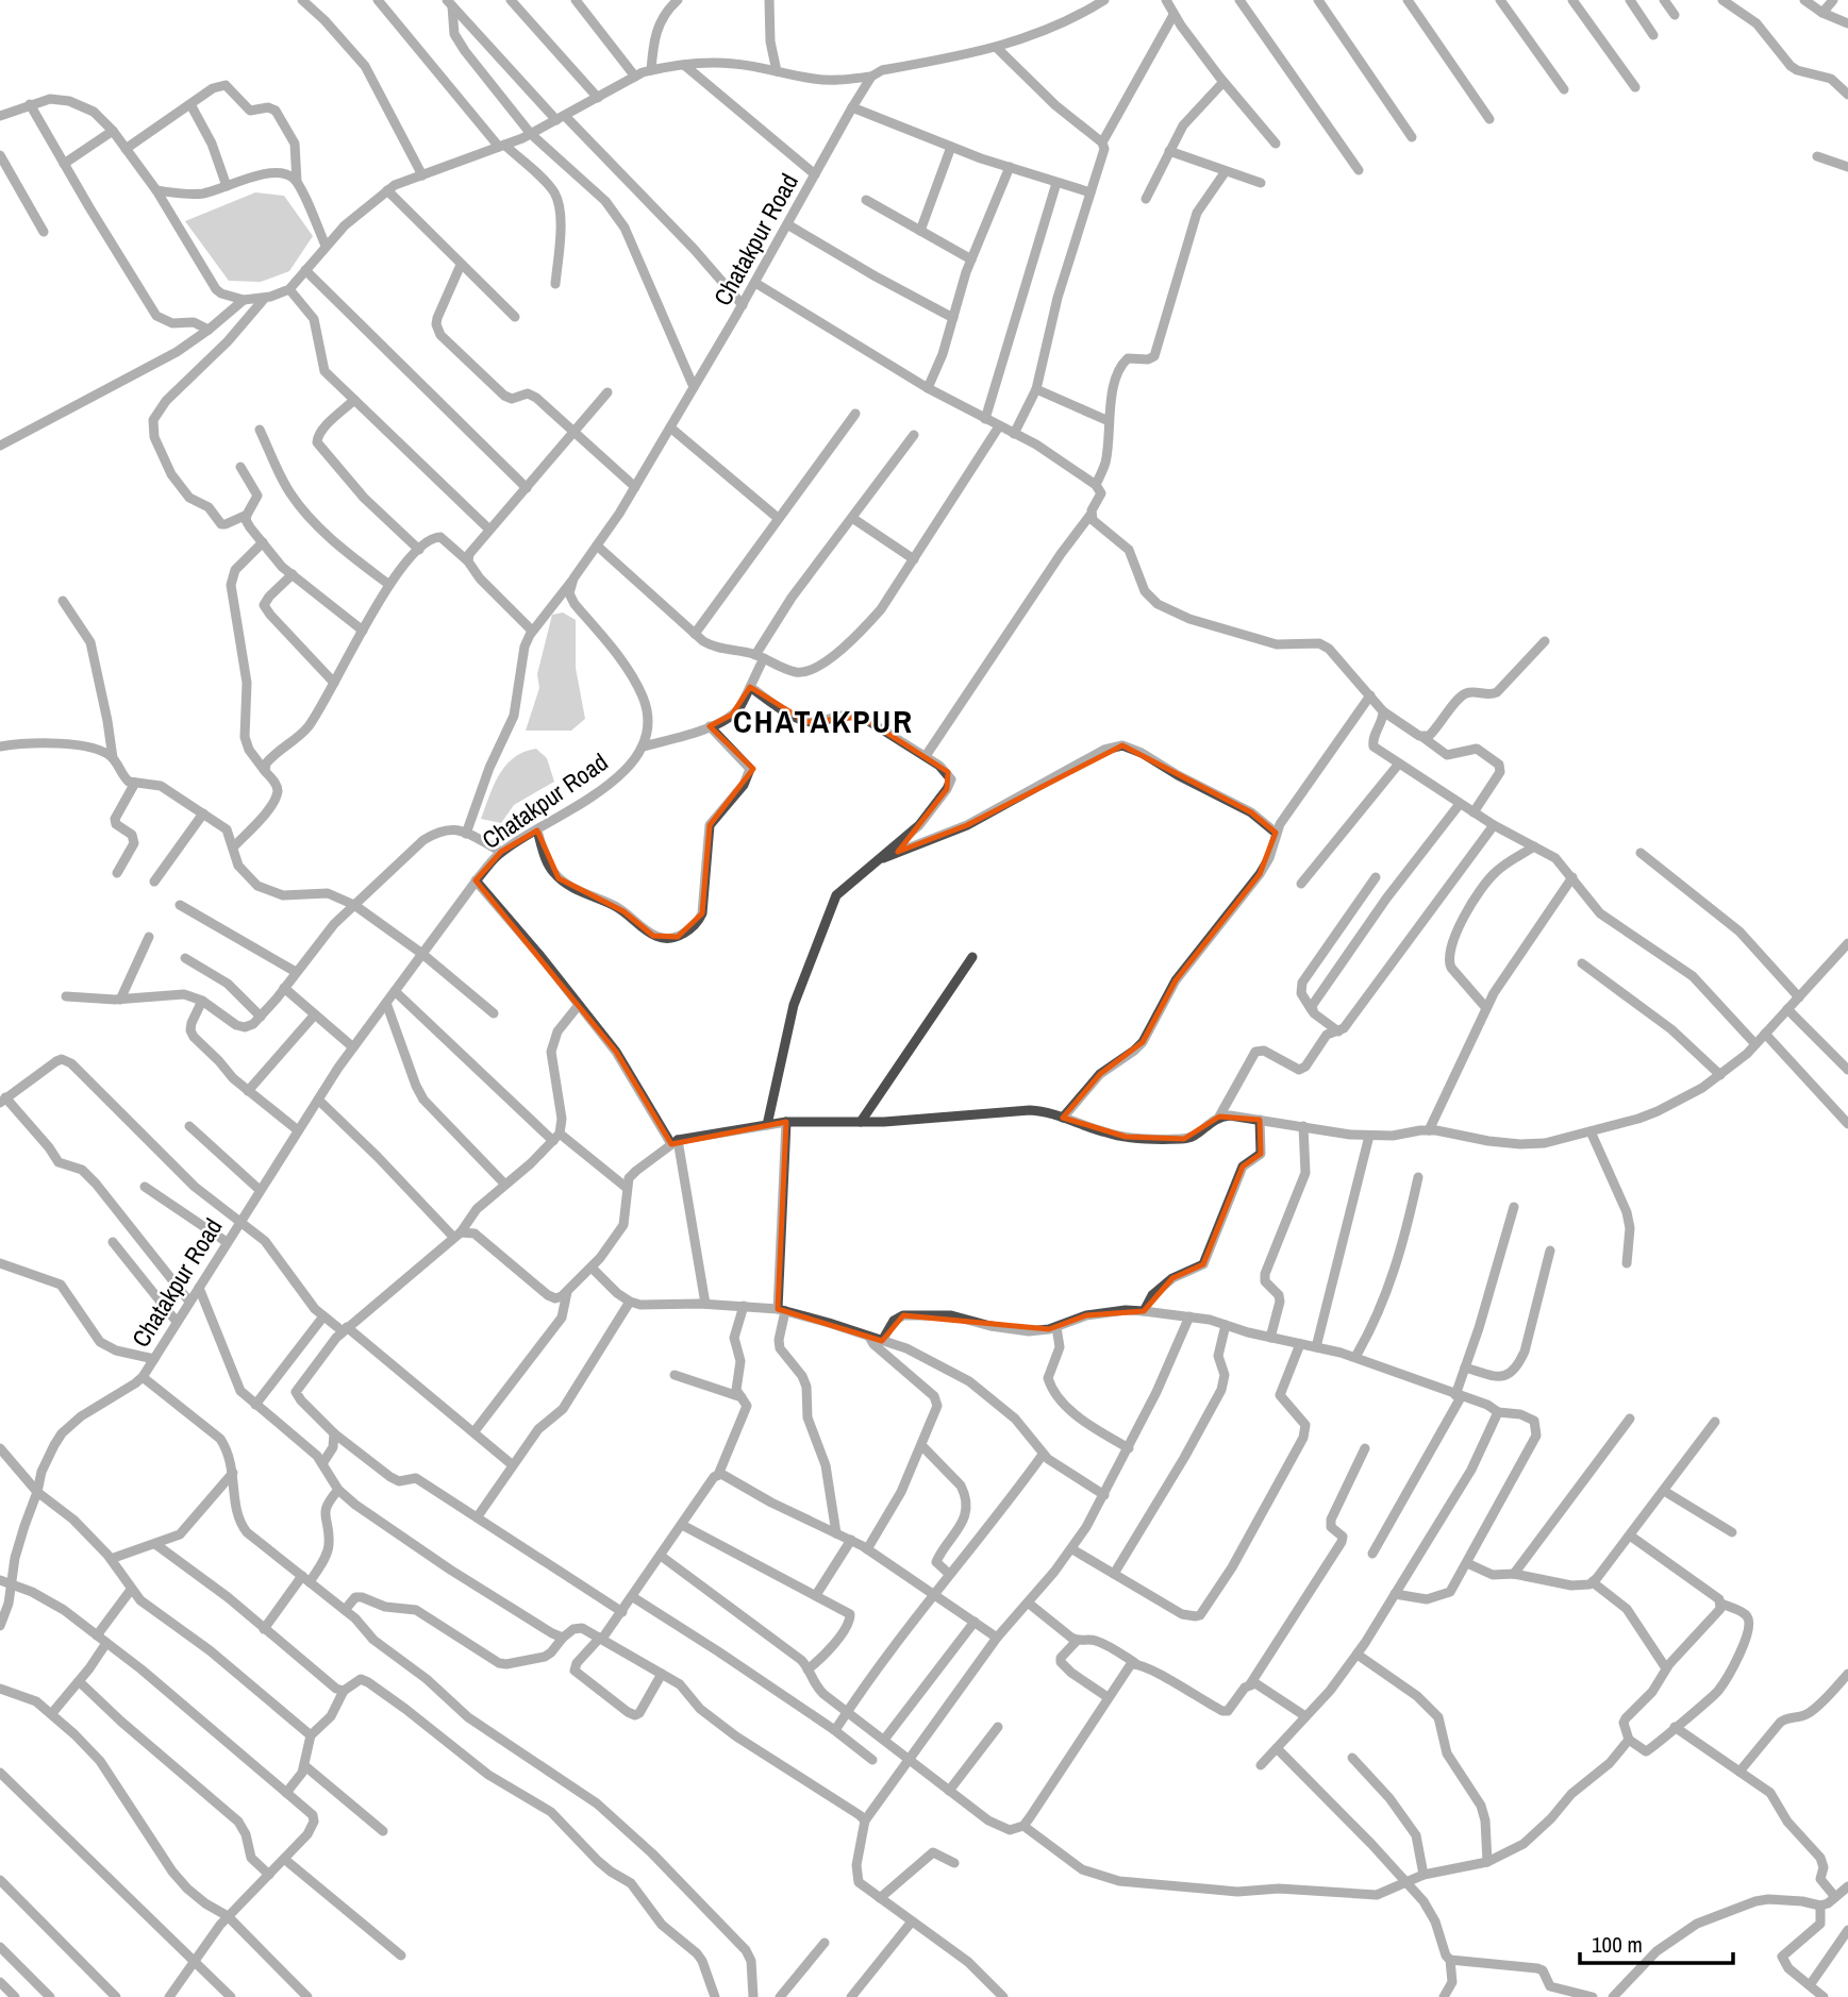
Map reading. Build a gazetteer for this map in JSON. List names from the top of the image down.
{
  "streets": {
    "street": ["Chatakpur Road"]
  },
  "districts": ["CHATAKPUR"],
  "scale_bar": "100 m"
}
